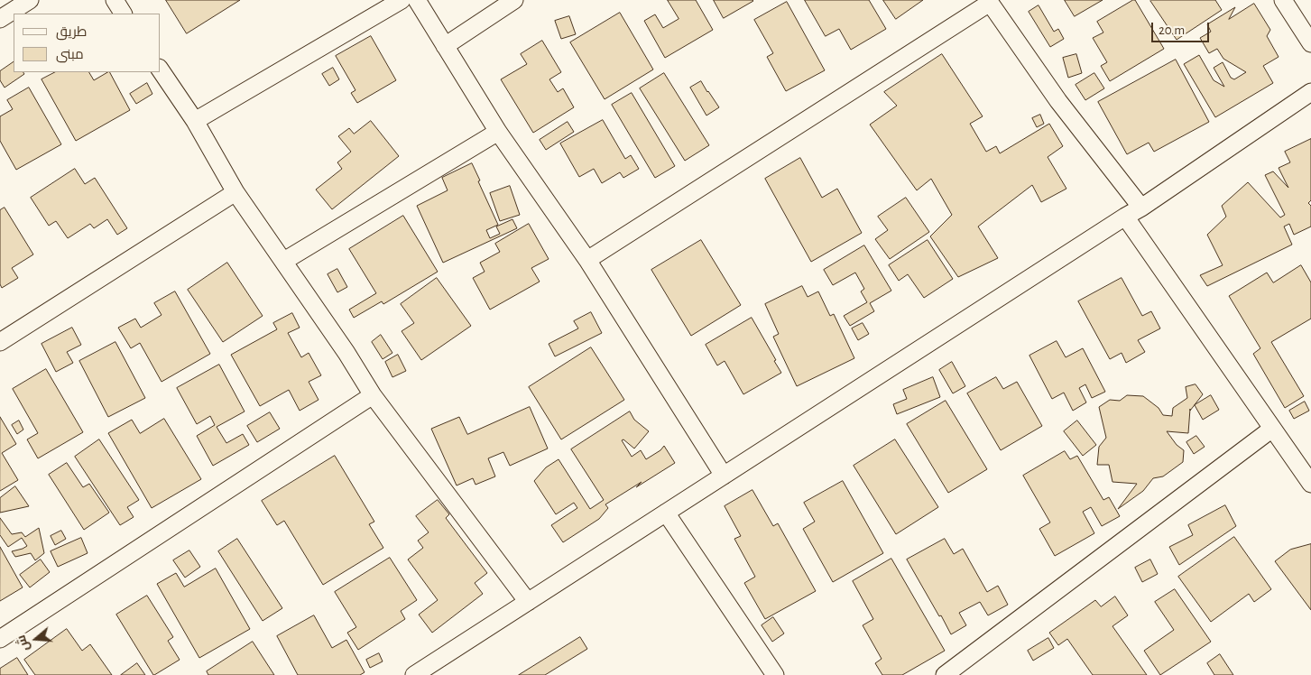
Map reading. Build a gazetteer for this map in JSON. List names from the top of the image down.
{
  "legend": ["طريق", "مبنى"],
  "scale_bar": "20 m",
  "north": "left"
}
